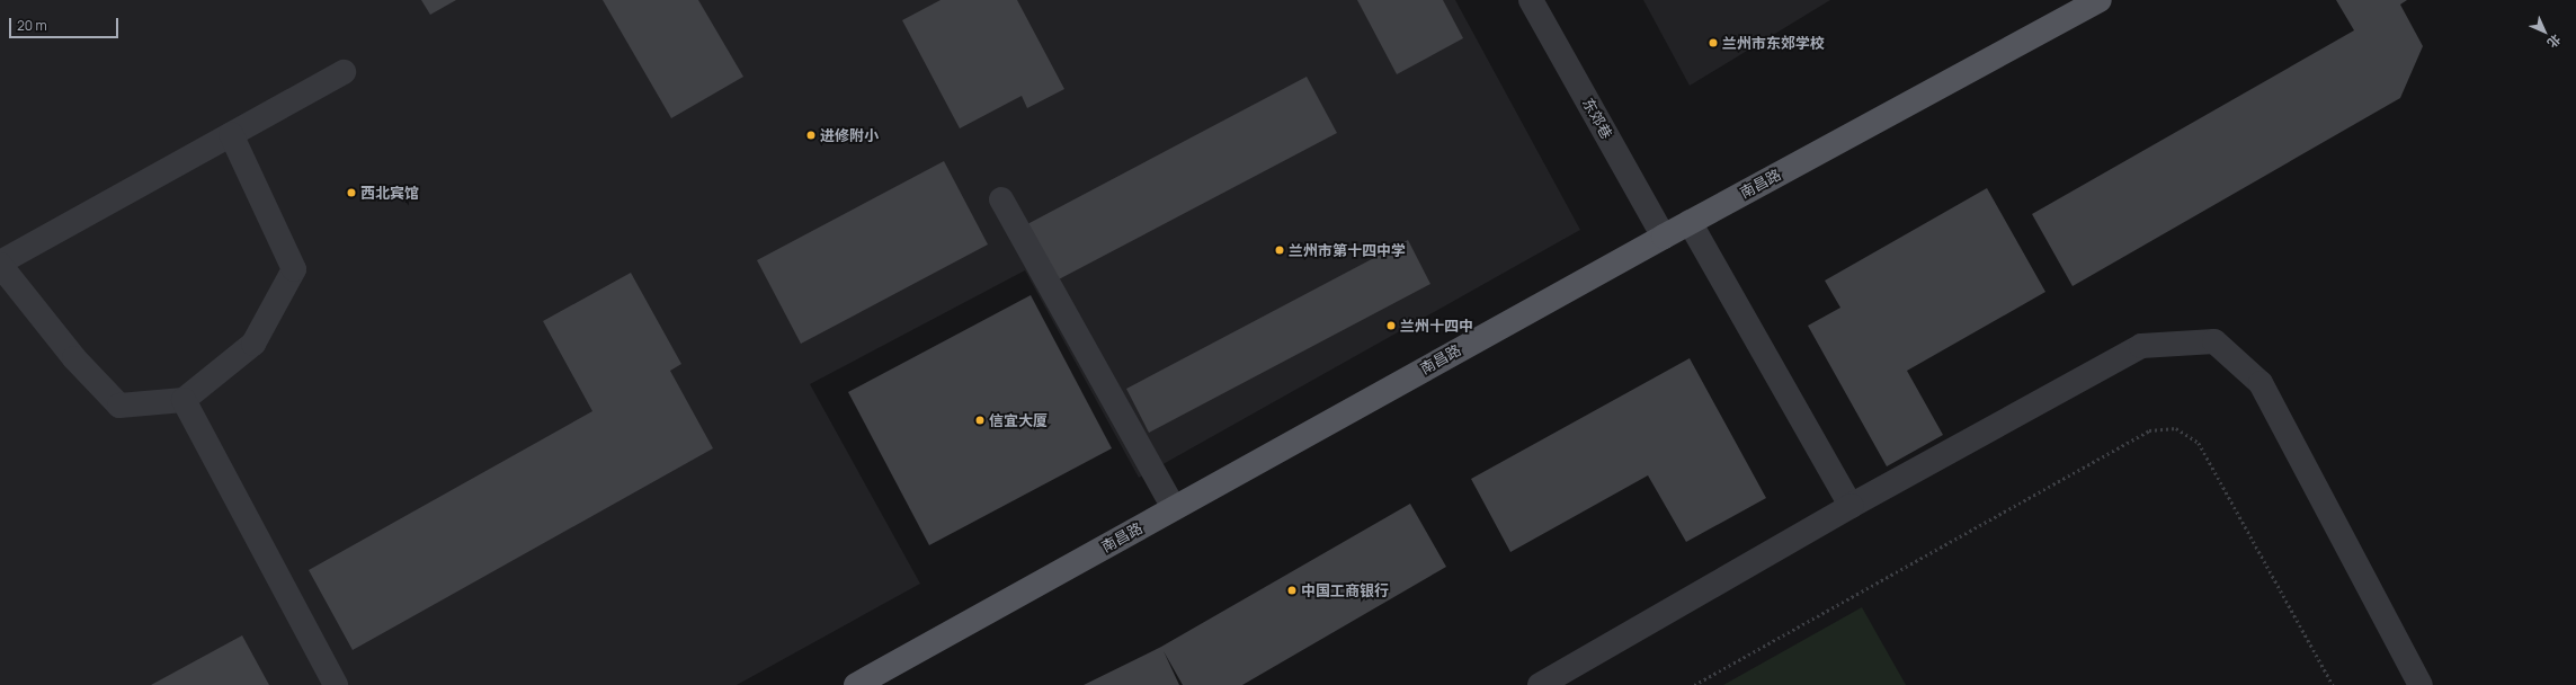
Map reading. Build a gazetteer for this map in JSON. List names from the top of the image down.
{
  "streets": {
    "main road": ["南昌路"],
    "street": ["东郊巷"]
  },
  "crossings": [
    ["东郊巷", "南昌路"]
  ],
  "places": [
    "兰州市东郊学校",
    "进修附小",
    "西北宾馆",
    "兰州市第十四中学",
    "兰州十四中",
    "信宜大厦",
    "中国工商银行"
  ],
  "scale_bar": "20 m",
  "north": "bottom right"
}
